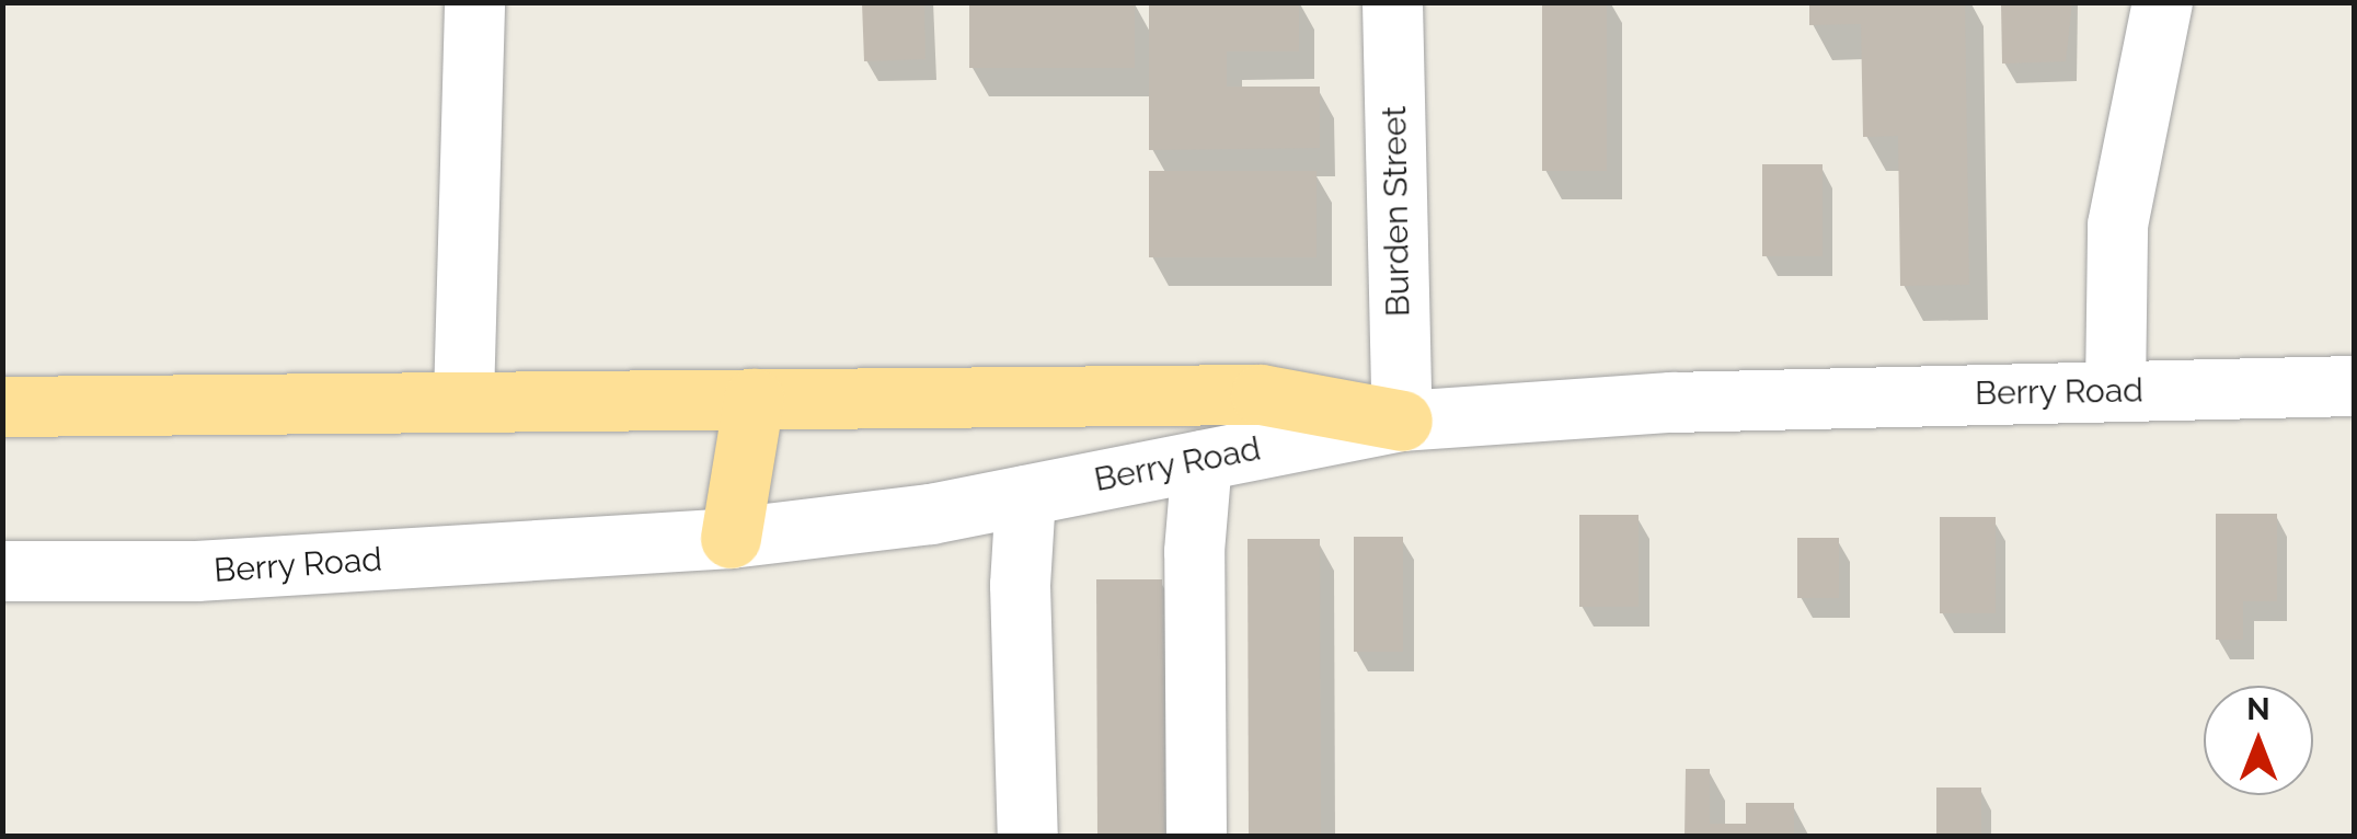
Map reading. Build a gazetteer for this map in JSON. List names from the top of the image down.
{
  "streets": {
    "street": ["Burden Street", "Berry Road"]
  },
  "crossings": [
    ["Burden Street", "Berry Road"]
  ],
  "north": "top"
}
